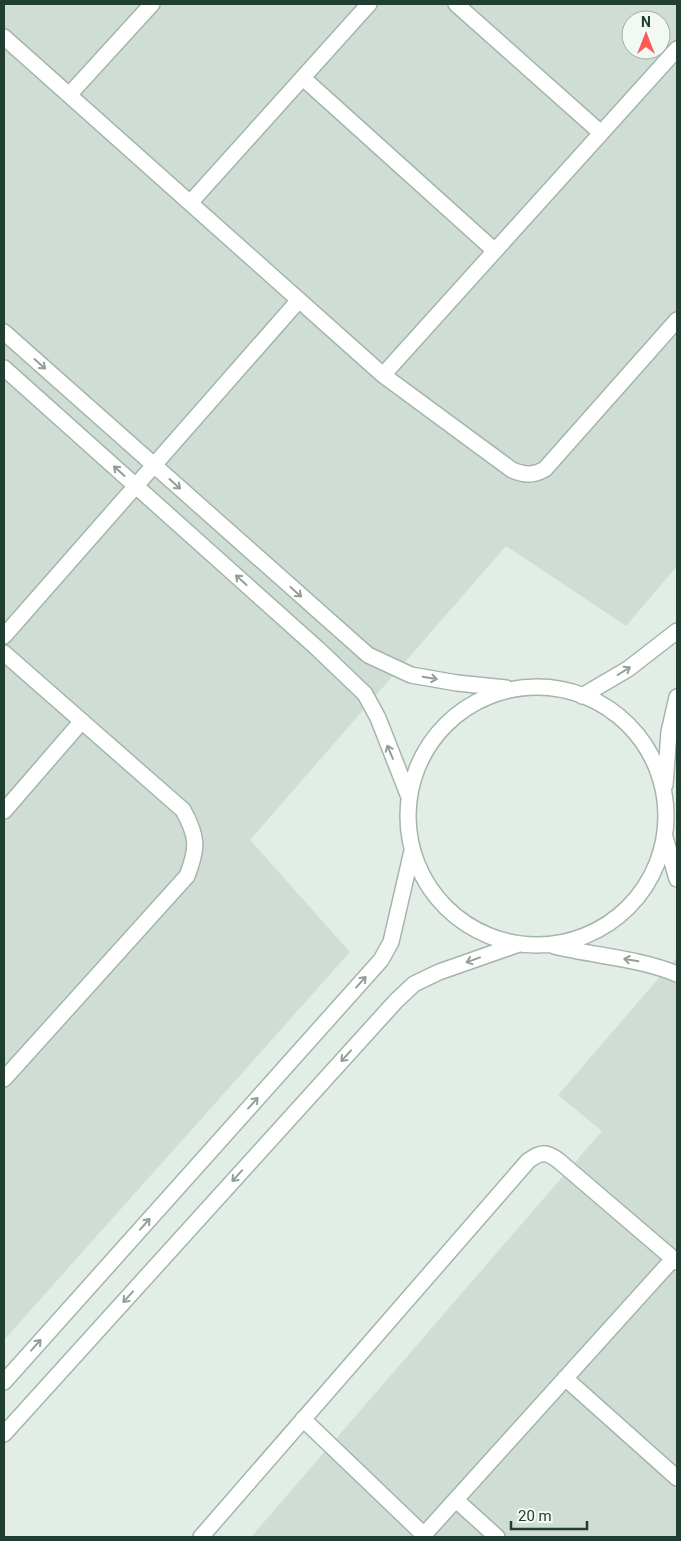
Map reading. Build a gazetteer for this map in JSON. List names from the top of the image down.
{
  "scale_bar": "20 m",
  "north": "top"
}
